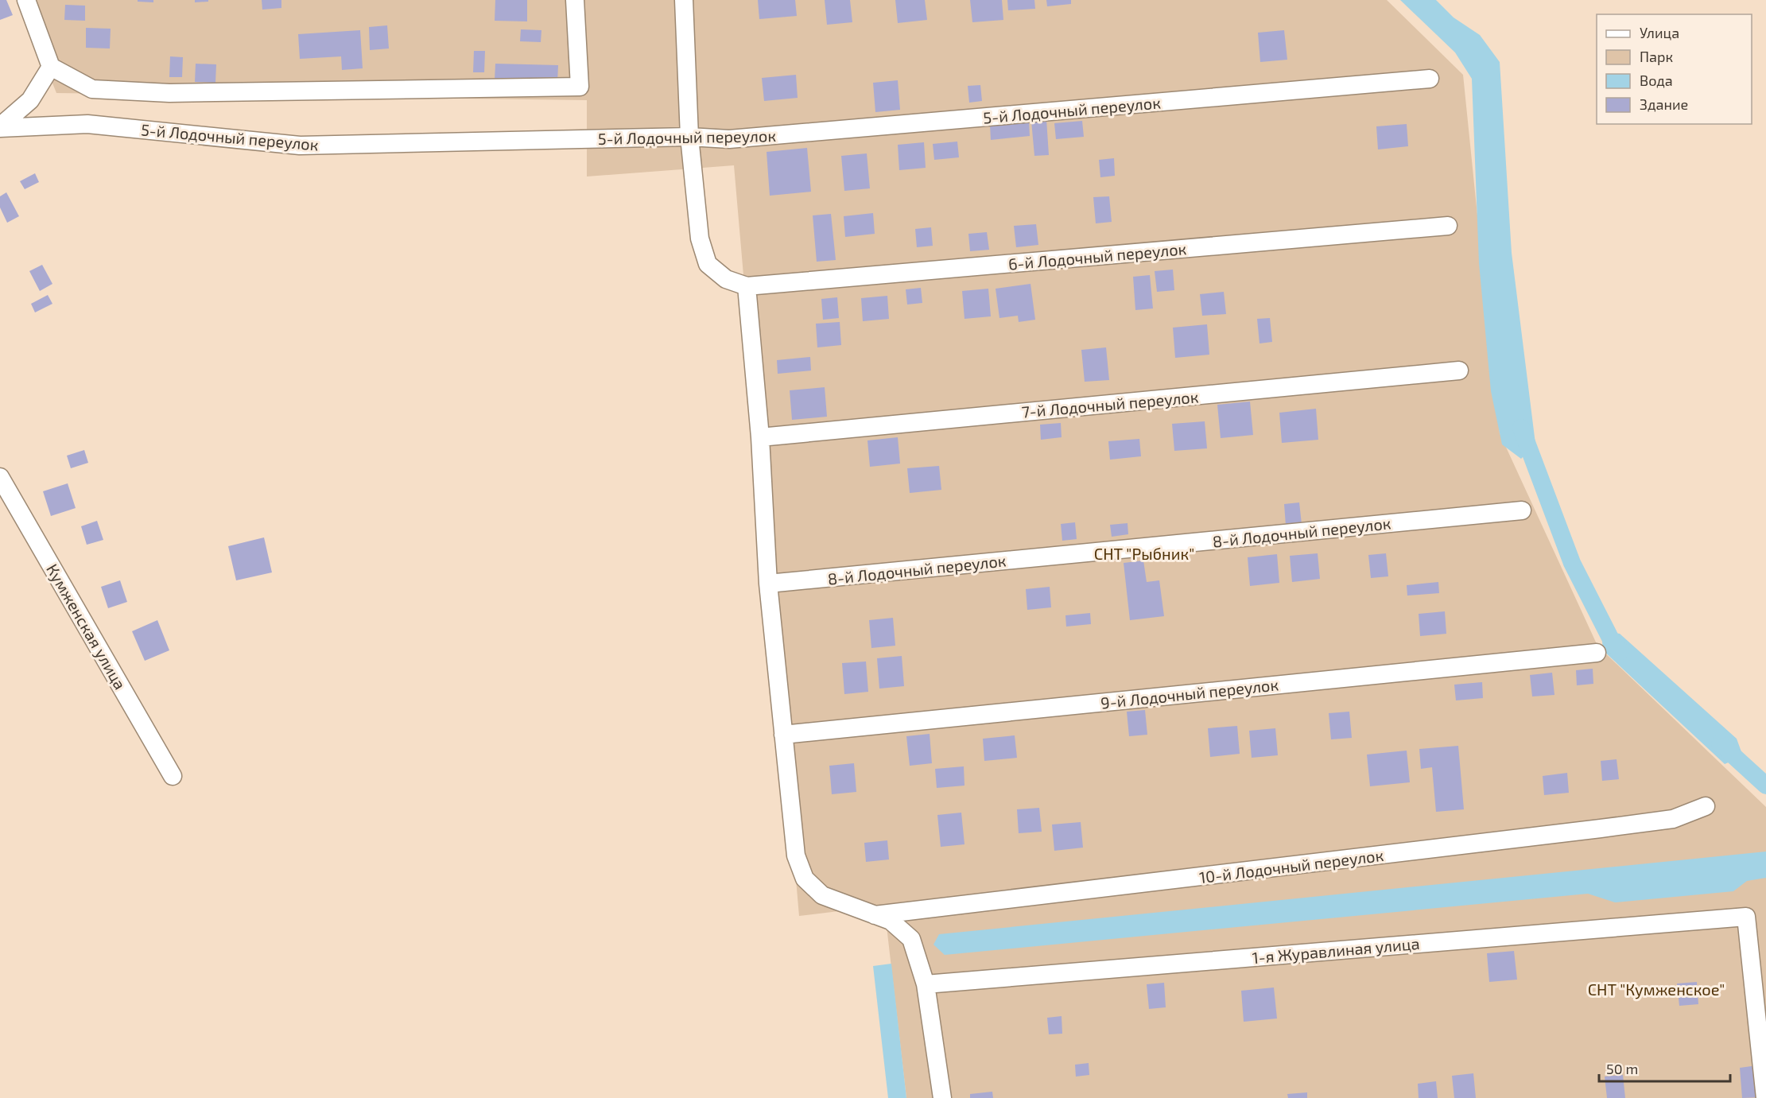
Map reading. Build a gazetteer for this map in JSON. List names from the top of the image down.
{
  "streets": {
    "street": [
      "5-й Лодочный переулок",
      "6-й Лодочный переулок",
      "7-й Лодочный переулок",
      "8-й Лодочный переулок",
      "Кумженская улица",
      "9-й Лодочный переулок",
      "10-й Лодочный переулок",
      "1-я Журавлиная улица"
    ]
  },
  "parks": ["СНТ \"Рыбник\"", "СНТ \"Кумженское\""],
  "legend": [
    "Улица",
    "Парк",
    "Вода",
    "Здание"
  ],
  "scale_bar": "50 m"
}
